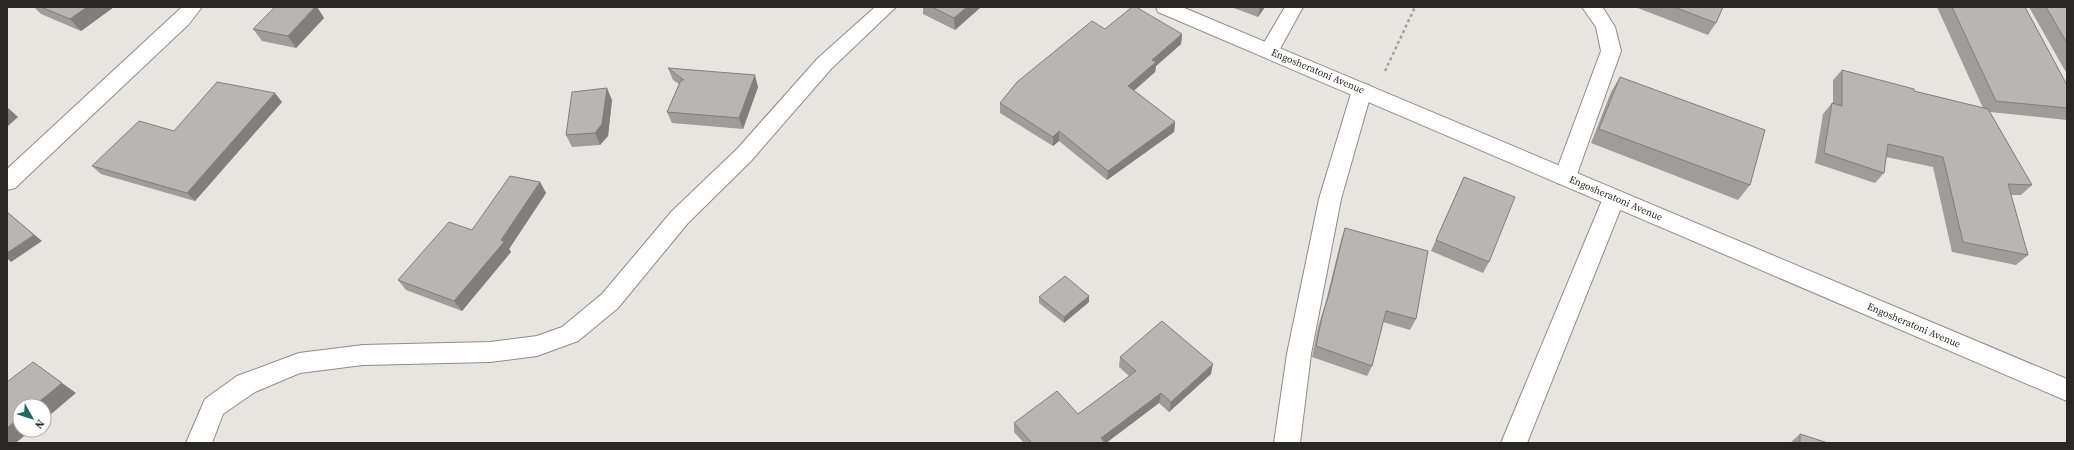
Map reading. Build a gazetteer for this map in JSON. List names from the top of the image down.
{
  "streets": {
    "street": ["Engosheratoni Avenue"]
  },
  "north": "bottom right"
}
